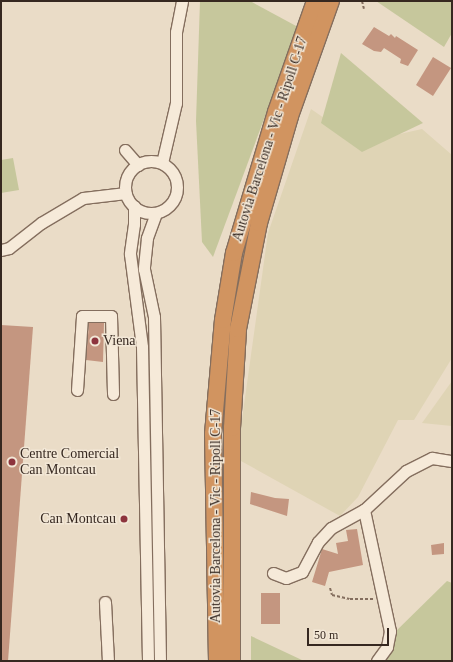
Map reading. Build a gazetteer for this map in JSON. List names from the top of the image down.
{
  "streets": {
    "highway": ["Autovia Barcelona - Vic - Ripoll C-17"]
  },
  "places": ["Viena", "Centre Comercial Can Montcau", "Can Montcau"],
  "scale_bar": "50 m"
}
